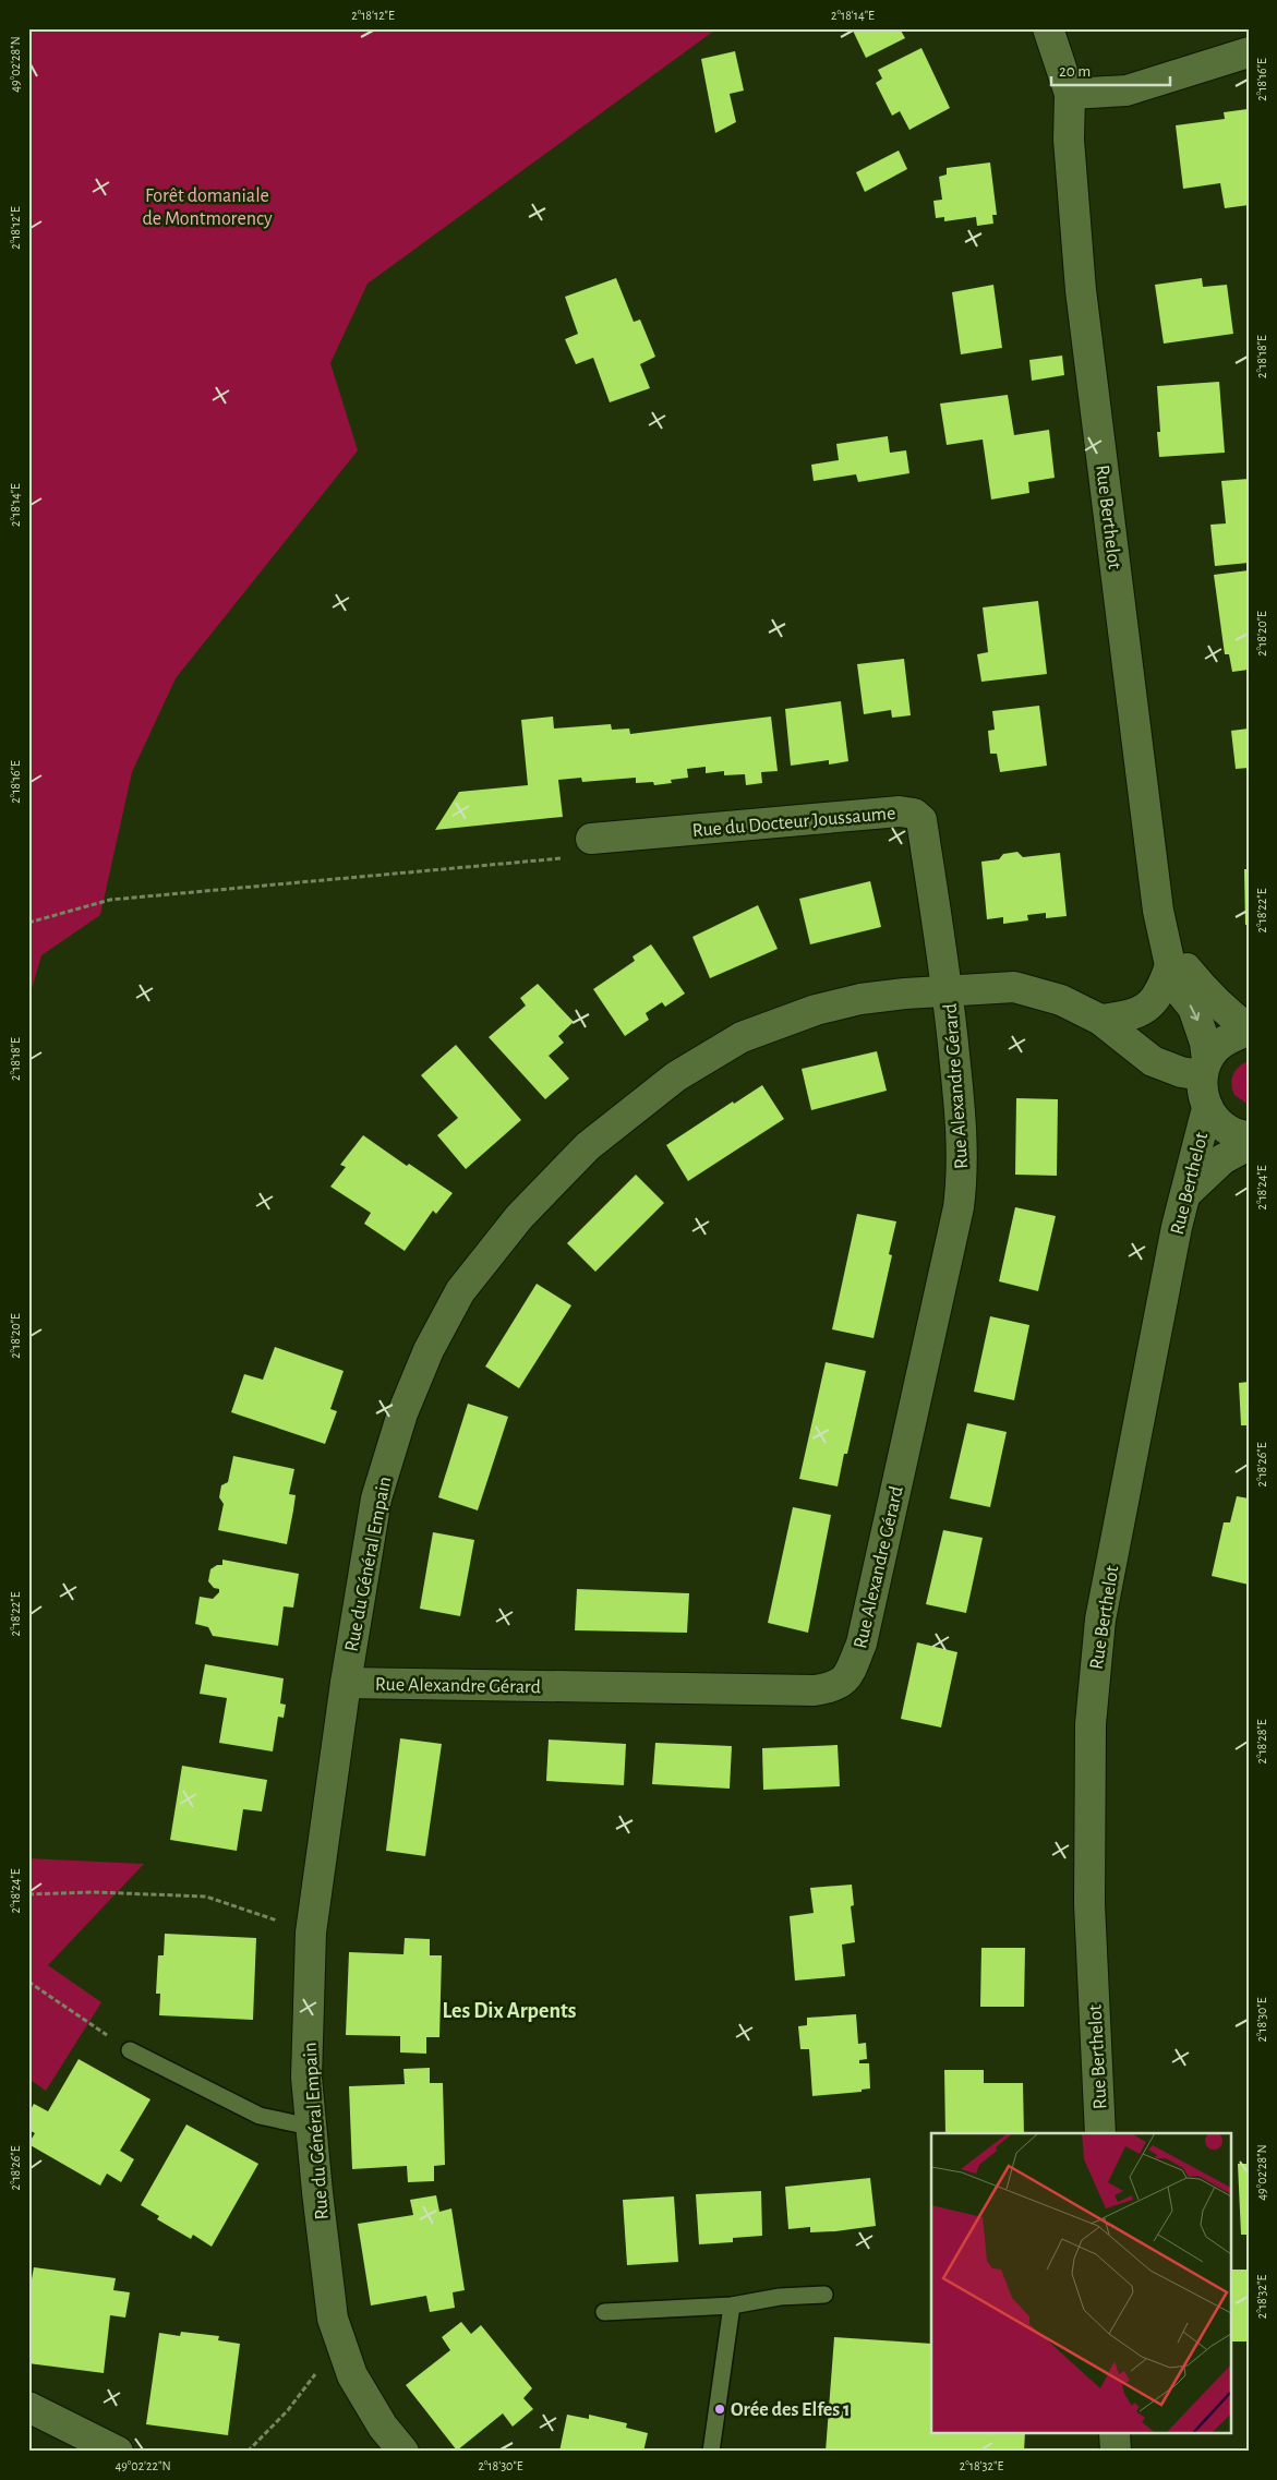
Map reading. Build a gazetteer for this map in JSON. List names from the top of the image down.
{
  "streets": {
    "street": [
      "Rue Berthelot",
      "Rue du Docteur Joussaume",
      "Rue Alexandre Gérard",
      "Rue du Général Empain"
    ]
  },
  "crossings": [
    ["Rue Berthelot", "Rue du Général Empain"],
    ["Rue du Docteur Joussaume", "Rue Alexandre Gérard"],
    ["Rue du Docteur Joussaume", "Rue du Général Empain"],
    ["Rue Alexandre Gérard", "Rue du Général Empain"]
  ],
  "districts": ["Les Dix Arpents"],
  "parks": ["Forêt domaniale de Montmorency"],
  "places": ["Orée des Elfes 1"],
  "scale_bar": "20 m",
  "coordinates": [
    "2°18'12\"E",
    "2°18'14\"E",
    "49°02'28\"N",
    "2°18'16\"E",
    "2°18'18\"E",
    "2°18'20\"E",
    "2°18'22\"E",
    "2°18'24\"E",
    "2°18'26\"E",
    "2°18'28\"E",
    "2°18'30\"E",
    "2°18'32\"E",
    "49°02'22\"N"
  ]
}
